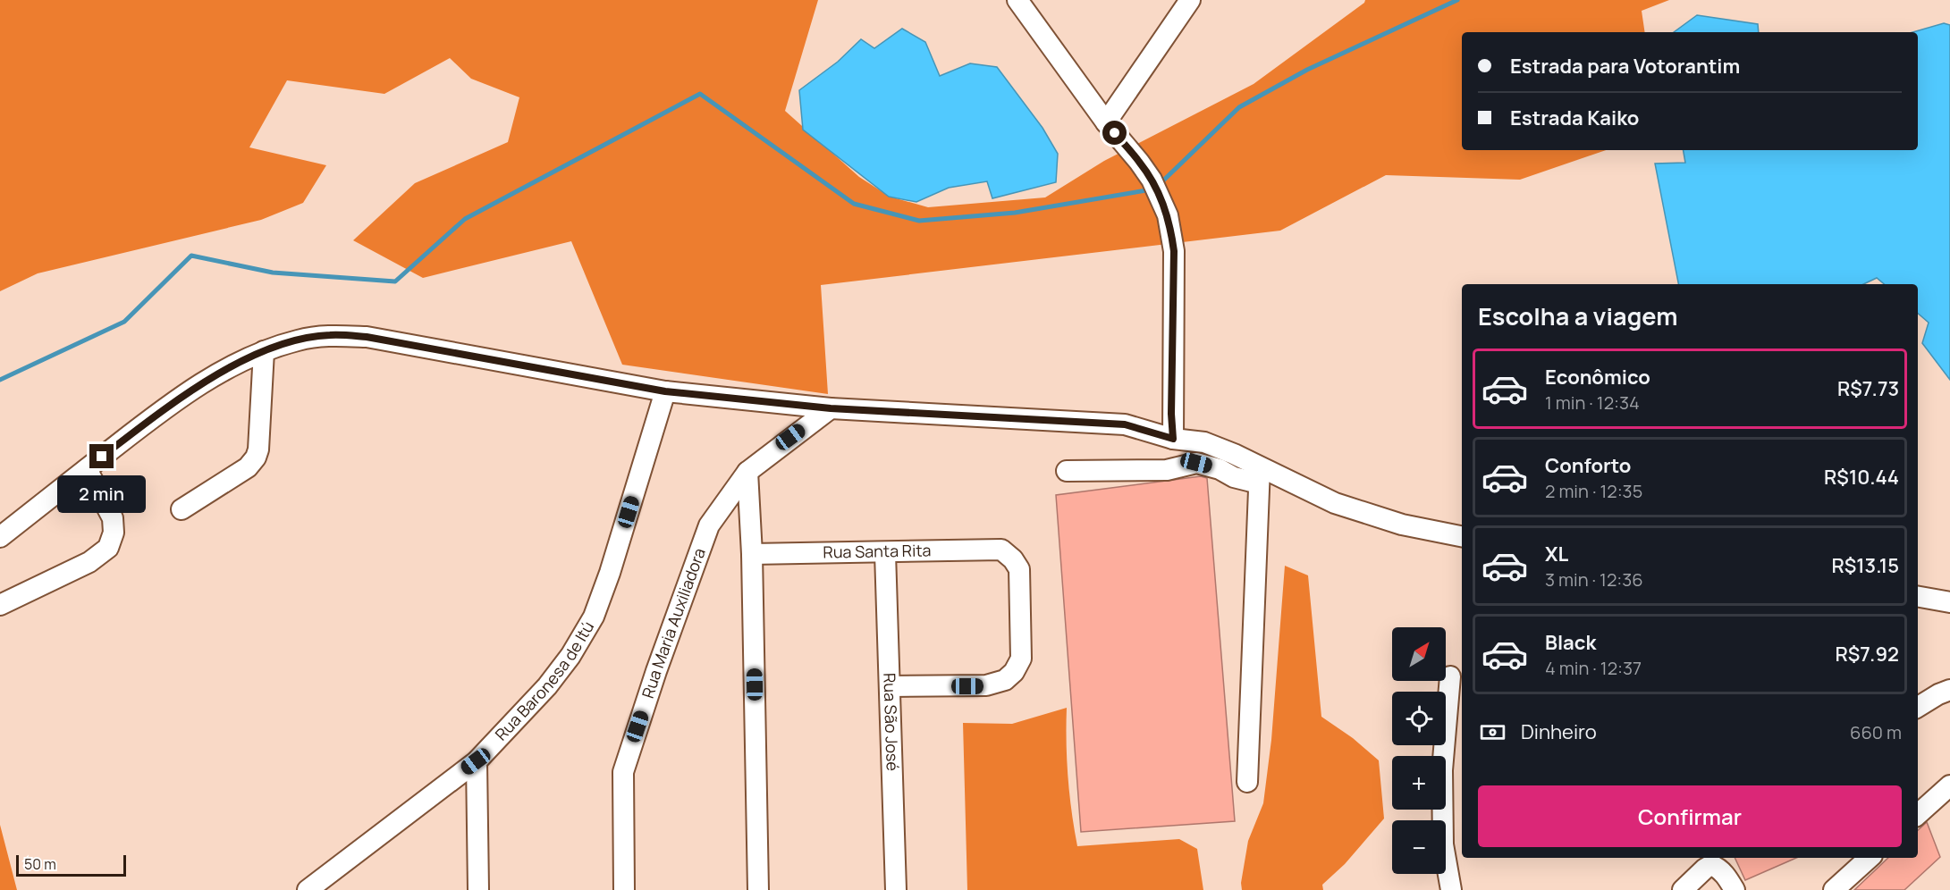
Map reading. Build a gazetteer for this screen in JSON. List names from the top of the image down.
{
  "streets": {
    "street": [
      "Rua Santa Rita",
      "Rua Maria Auxiliadora",
      "Rua Baronesa de Itú",
      "Rua São José"
    ]
  },
  "crossings": [
    ["Rua Santa Rita", "Rua São José"]
  ],
  "scale_bar": "50 m",
  "north": "top right",
  "page": {
    "banner": ["Estrada para Votorantim", "Estrada Kaiko"],
    "heading": "Escolha a viagem",
    "list": [
      {
        "name": "Econômico",
        "note": "1 min · 12:34",
        "value": "R$7.73"
      },
      {
        "name": "Conforto",
        "note": "2 min · 12:35",
        "value": "R$10.44"
      },
      {
        "name": "XL",
        "note": "3 min · 12:36",
        "value": "R$13.15"
      },
      {
        "name": "Black",
        "note": "4 min · 12:37",
        "value": "R$7.92"
      }
    ],
    "bubble": "2 min",
    "map_buttons": ["+", "−"],
    "pay": ["Dinheiro", "660 m"],
    "buttons": "Confirmar",
    "scale": "50 m"
  }
}
